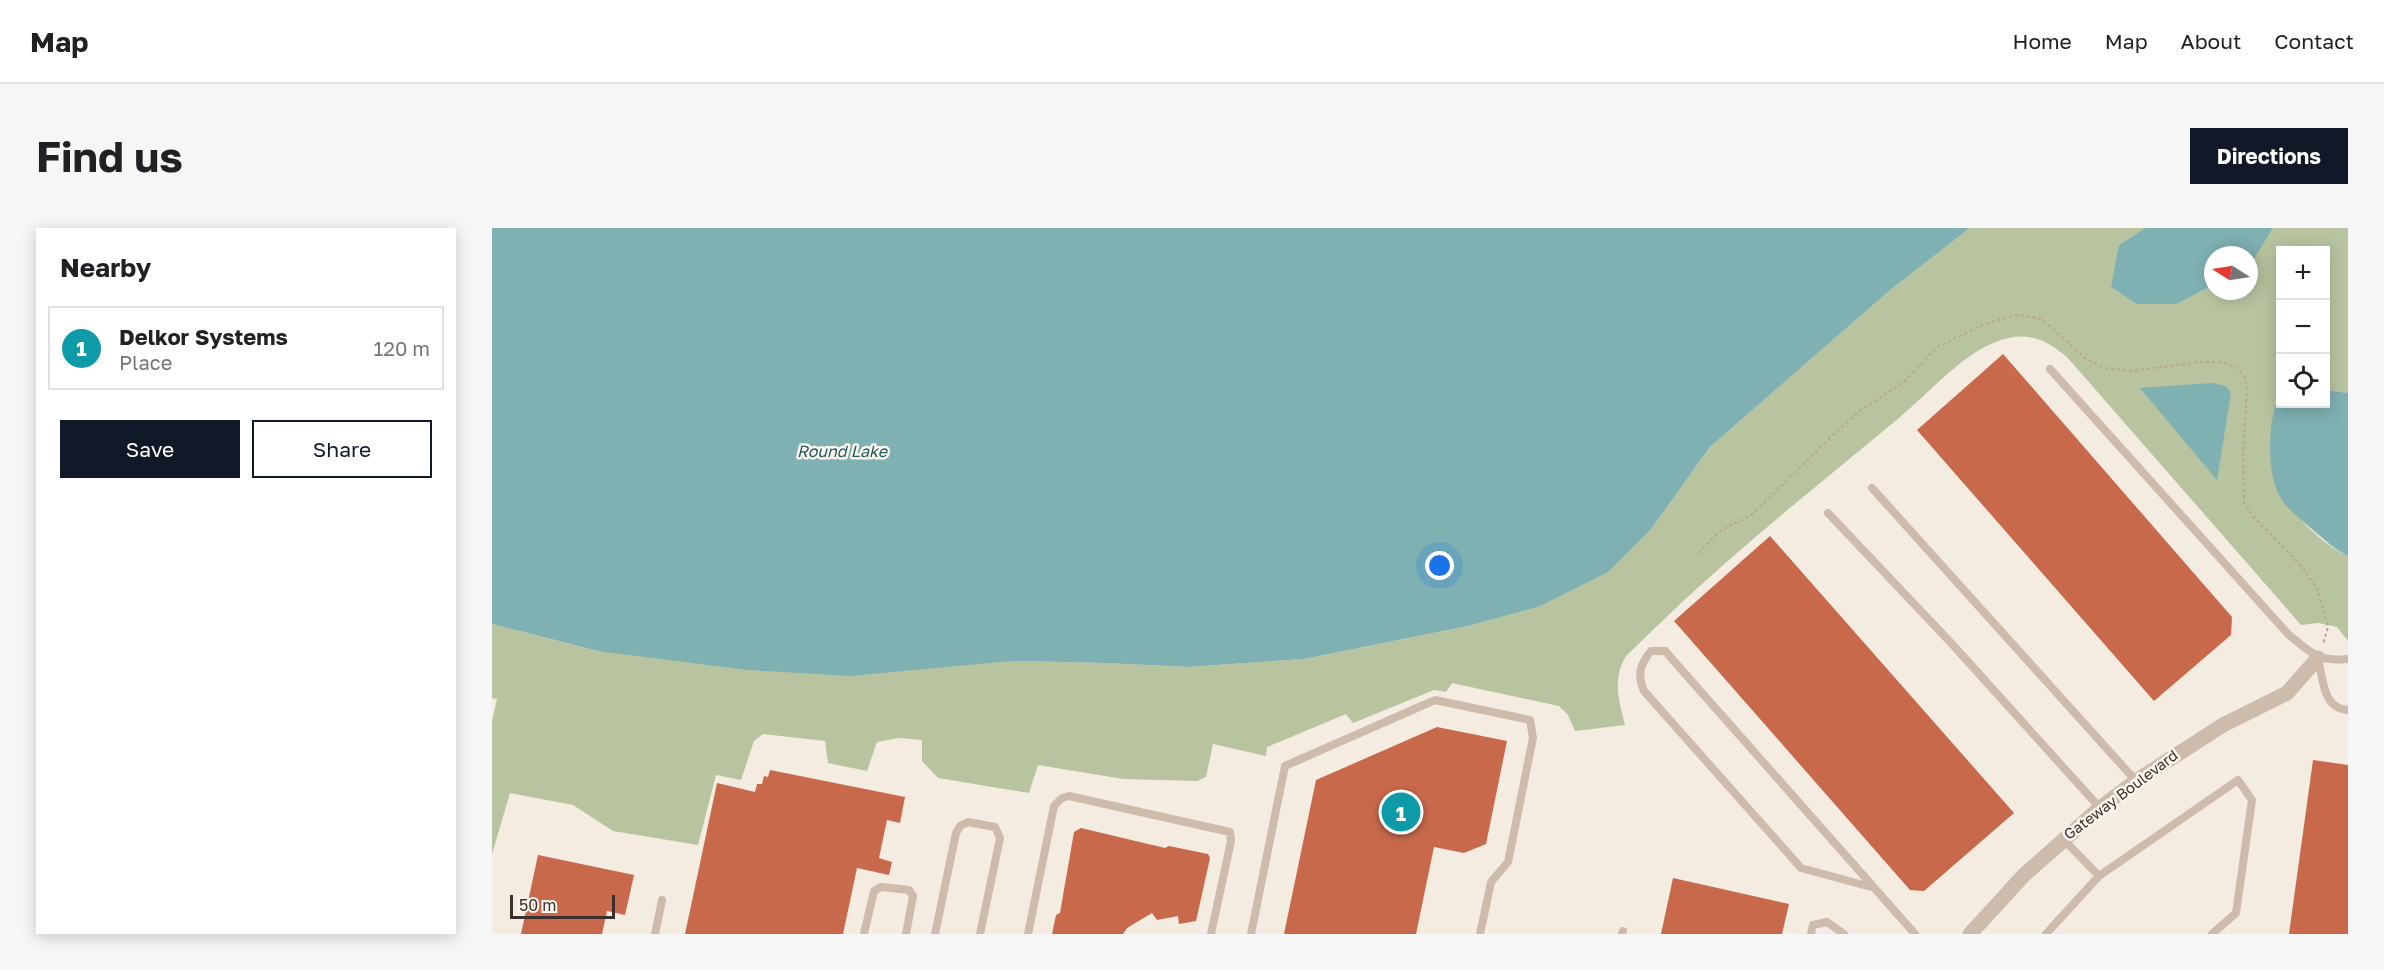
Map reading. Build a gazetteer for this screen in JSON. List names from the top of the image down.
{
  "streets": {
    "street": ["Gateway Boulevard"]
  },
  "water": ["Round Lake"],
  "scale_bar": "50 m",
  "north": "left",
  "page": {
    "header": "Map",
    "nav": [
      "Home",
      "Map",
      "About",
      "Contact"
    ],
    "buttons": [
      "Directions",
      ["Save", "Share"]
    ],
    "title": "Find us",
    "heading": "Nearby",
    "map_buttons": ["+", "−"],
    "list": [
      {
        "mark": "1",
        "name": "Delkor Systems",
        "note": "Place",
        "value": "120 m"
      }
    ],
    "pins": "1",
    "scale": "50 m"
  }
}
